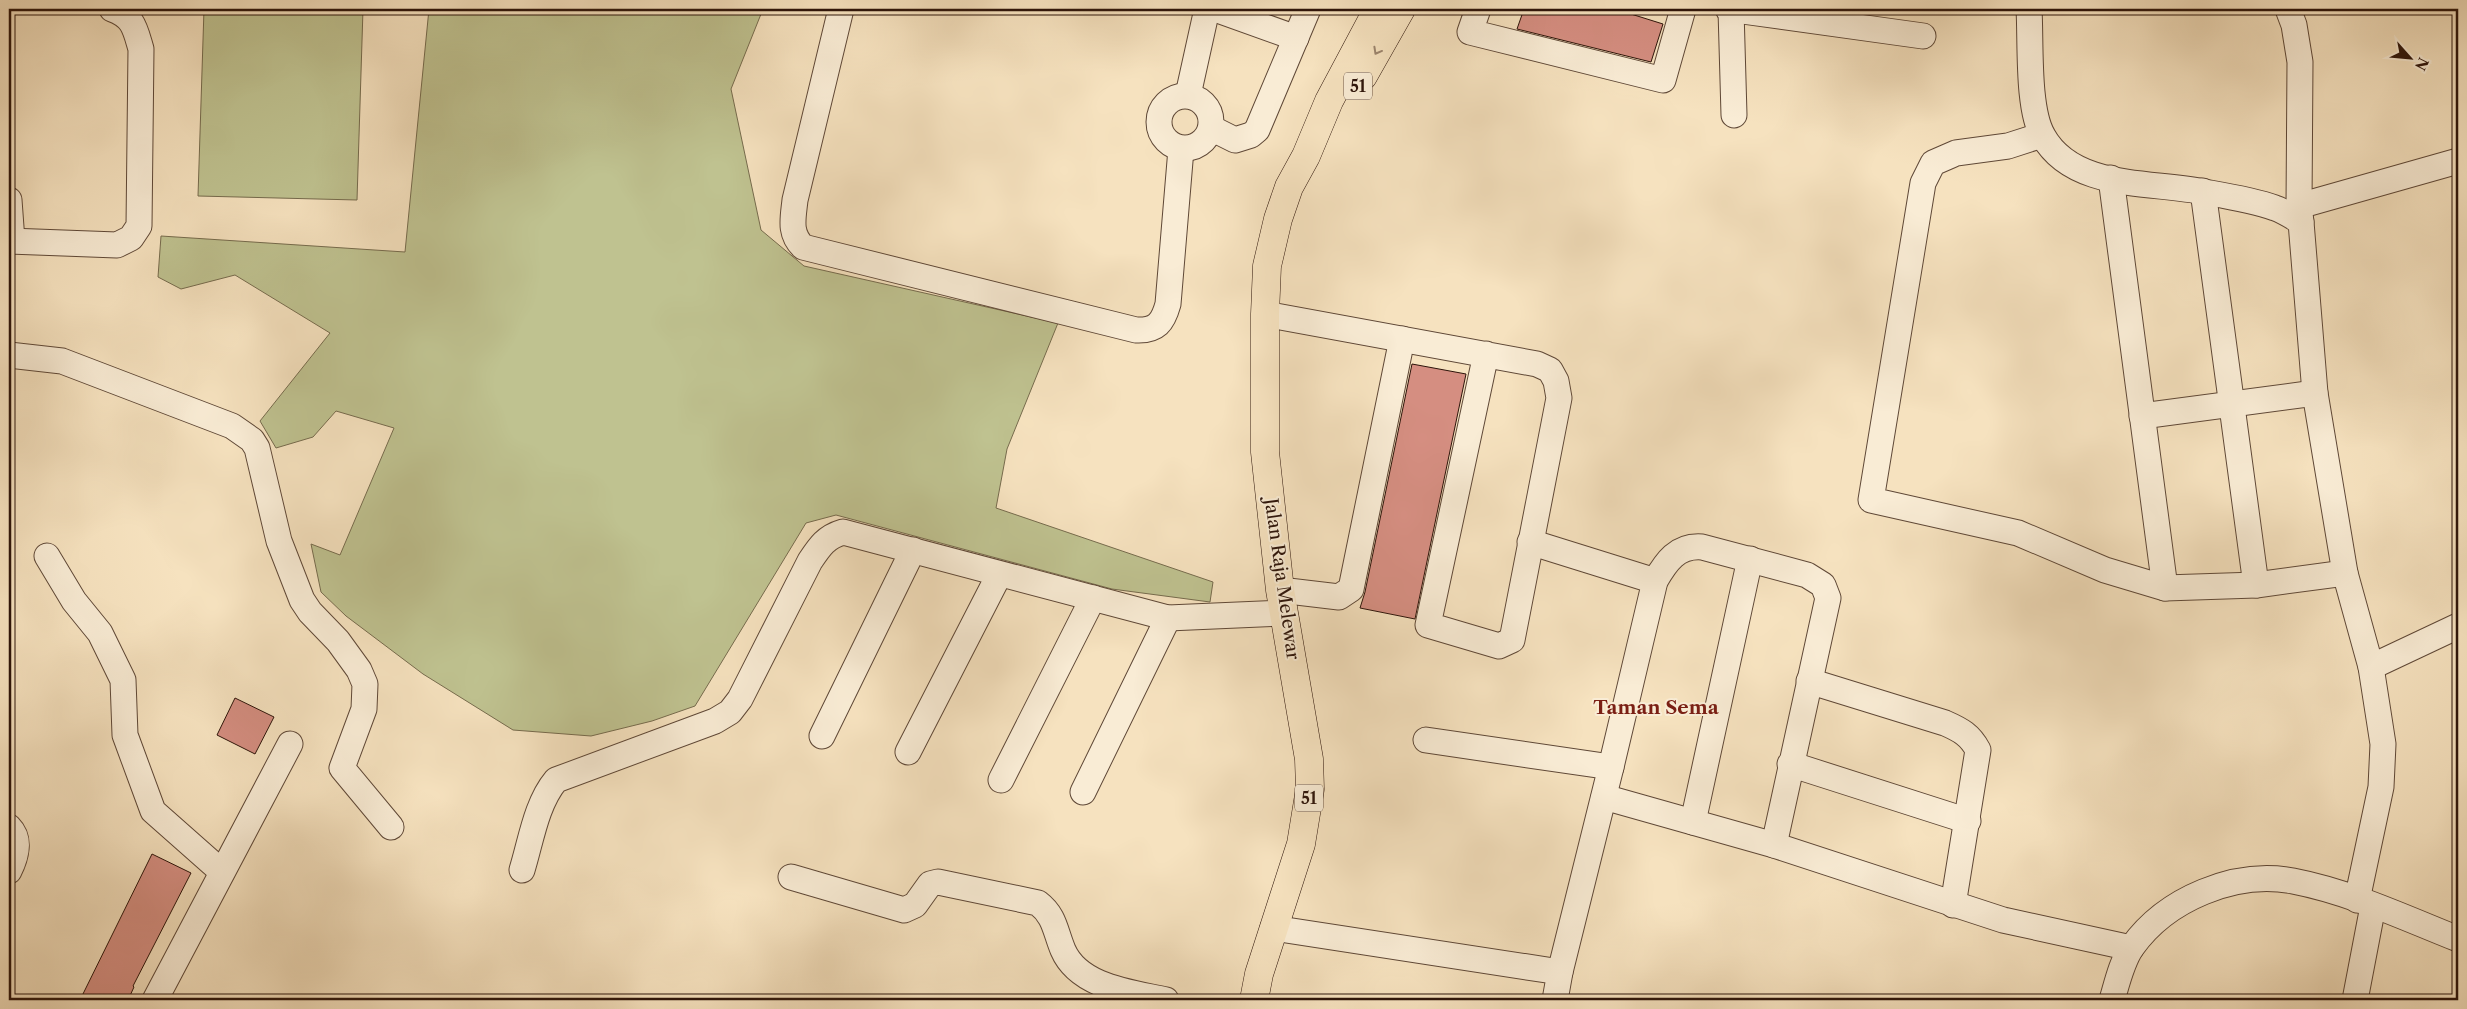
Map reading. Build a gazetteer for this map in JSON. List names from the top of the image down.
{
  "streets": {
    "highway": ["51", "Jalan Raja Melewar"]
  },
  "districts": ["Taman Sema"],
  "north": "bottom right"
}
